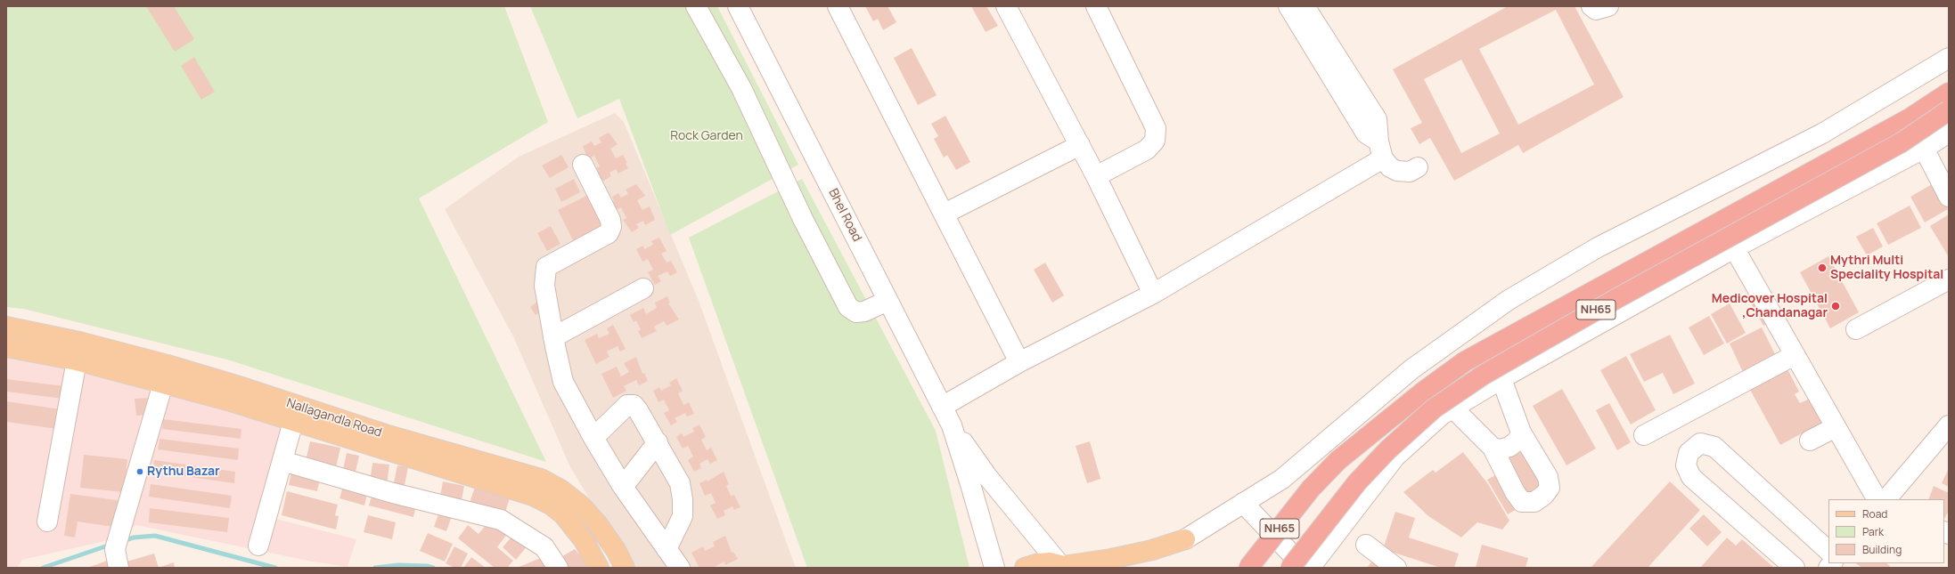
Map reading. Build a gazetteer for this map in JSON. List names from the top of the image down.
{
  "streets": {
    "highway": ["NH65"],
    "main road": ["Nallagandla Road"],
    "street": ["Bhel Road"]
  },
  "parks": ["Rock Garden"],
  "places": ["Mythri Multi Speciality Hospital", "Medicover Hospital ,Chandanagar", "Rythu Bazar"],
  "legend": ["Road", "Park", "Building"]
}
